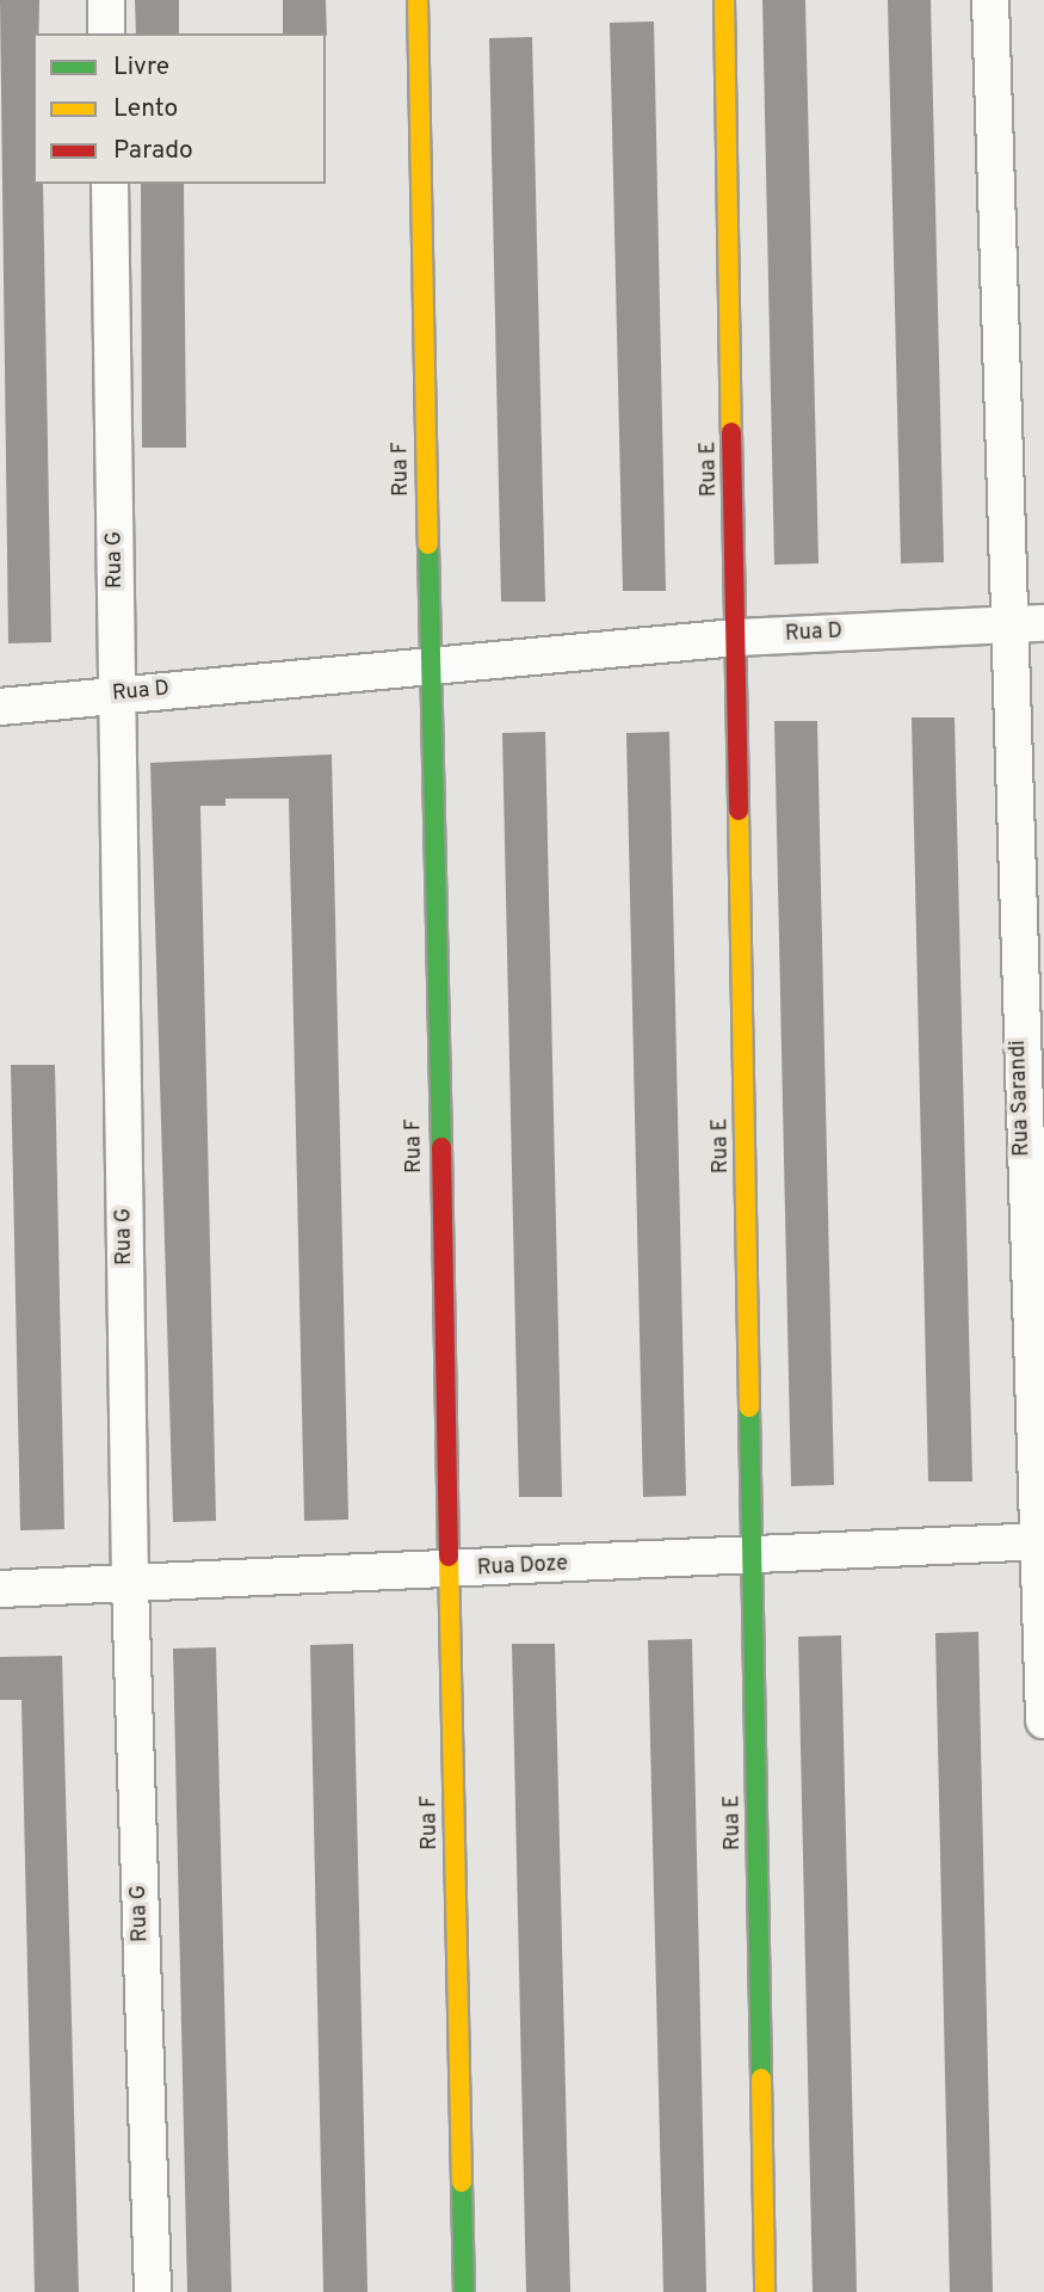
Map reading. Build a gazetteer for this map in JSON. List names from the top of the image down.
{
  "streets": {
    "street": [
      "Rua F",
      "Rua E",
      "Rua G",
      "Rua D",
      "Rua Sarandi",
      "Rua Doze"
    ]
  },
  "crossings": [
    ["Rua F", "Rua D"],
    ["Rua F", "Rua Doze"],
    ["Rua E", "Rua D"],
    ["Rua E", "Rua Doze"],
    ["Rua G", "Rua D"],
    ["Rua G", "Rua Doze"],
    ["Rua D", "Rua Sarandi"],
    ["Rua Sarandi", "Rua Doze"]
  ],
  "legend": ["Livre", "Lento", "Parado"]
}
